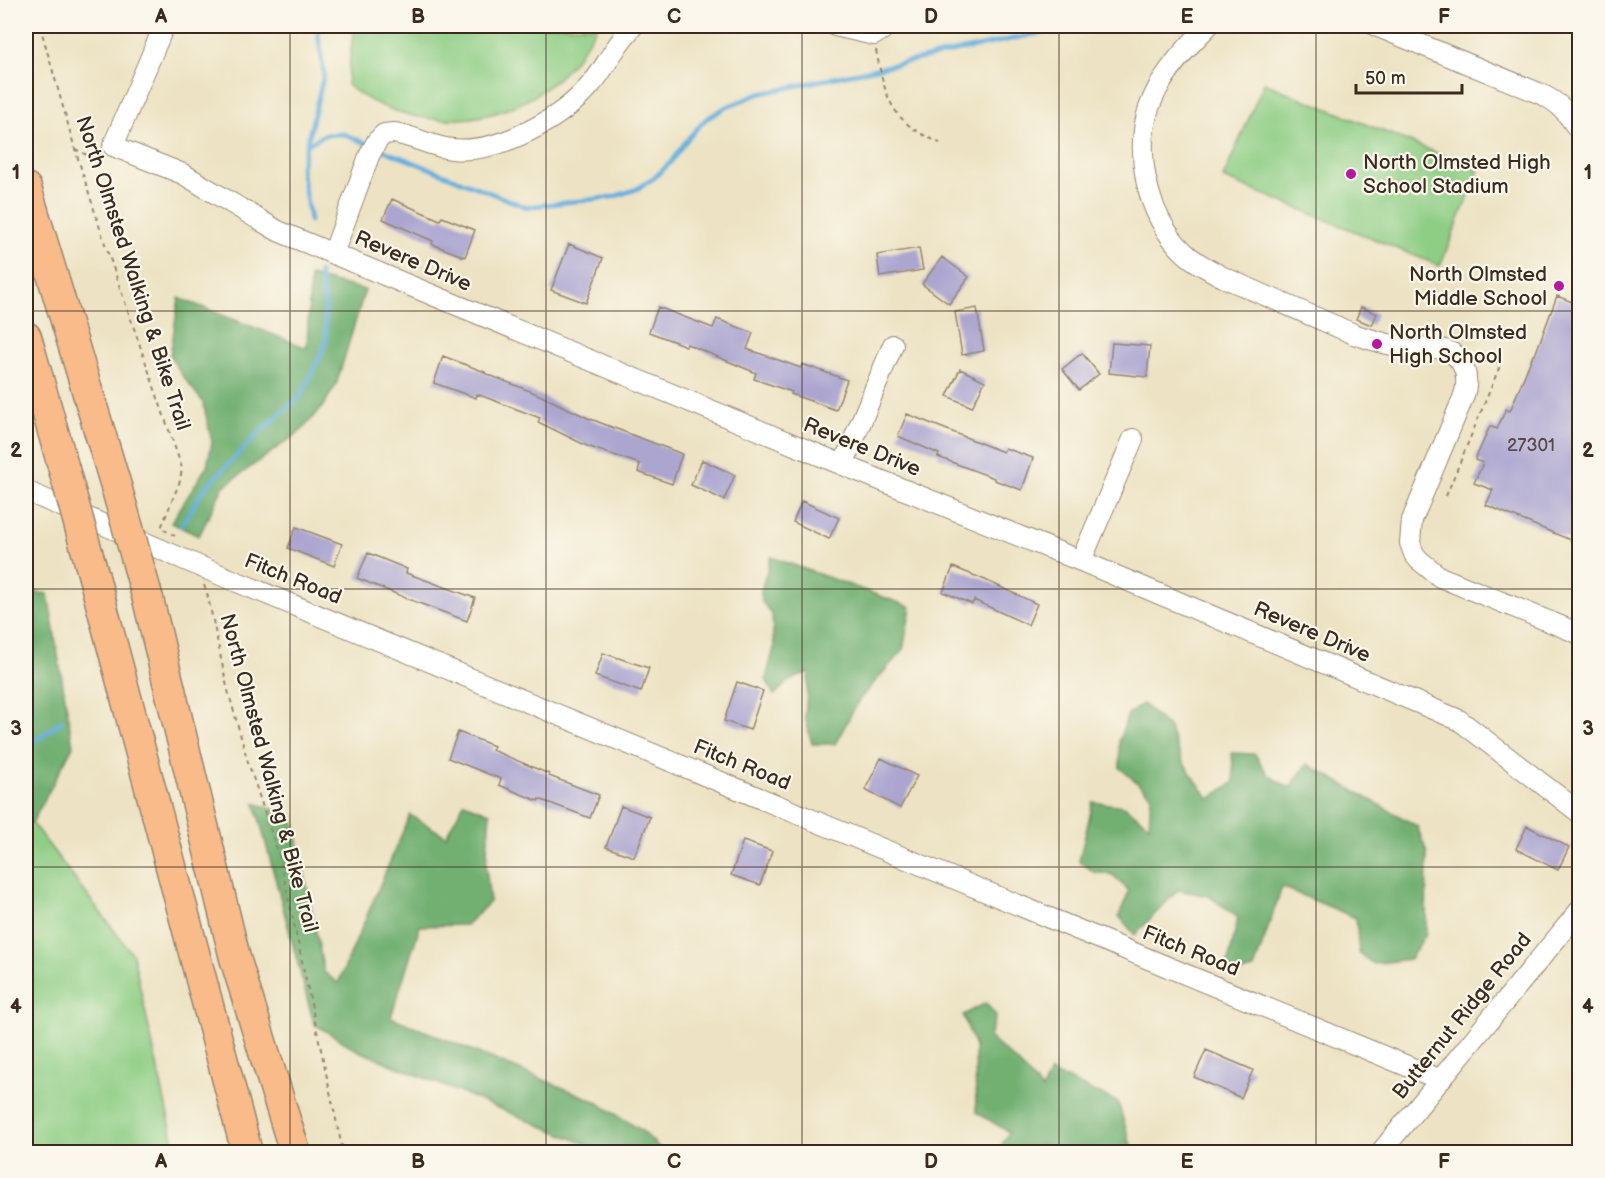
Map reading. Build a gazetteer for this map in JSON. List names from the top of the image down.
{
  "streets": {
    "street": ["Revere Drive", "Fitch Road", "Butternut Ridge Road"],
    "path": ["North Olmsted Walking & Bike Trail"]
  },
  "crossings": [
    ["Fitch Road", "Butternut Ridge Road"]
  ],
  "places": ["North Olmsted High School Stadium", "North Olmsted Middle School", "North Olmsted High School"],
  "house_numbers": ["27301"],
  "scale_bar": "50 m",
  "grid": {
    "columns": [
      "A",
      "B",
      "C",
      "D",
      "E",
      "F"
    ],
    "rows": [
      "1",
      "2",
      "3",
      "4"
    ]
  }
}
